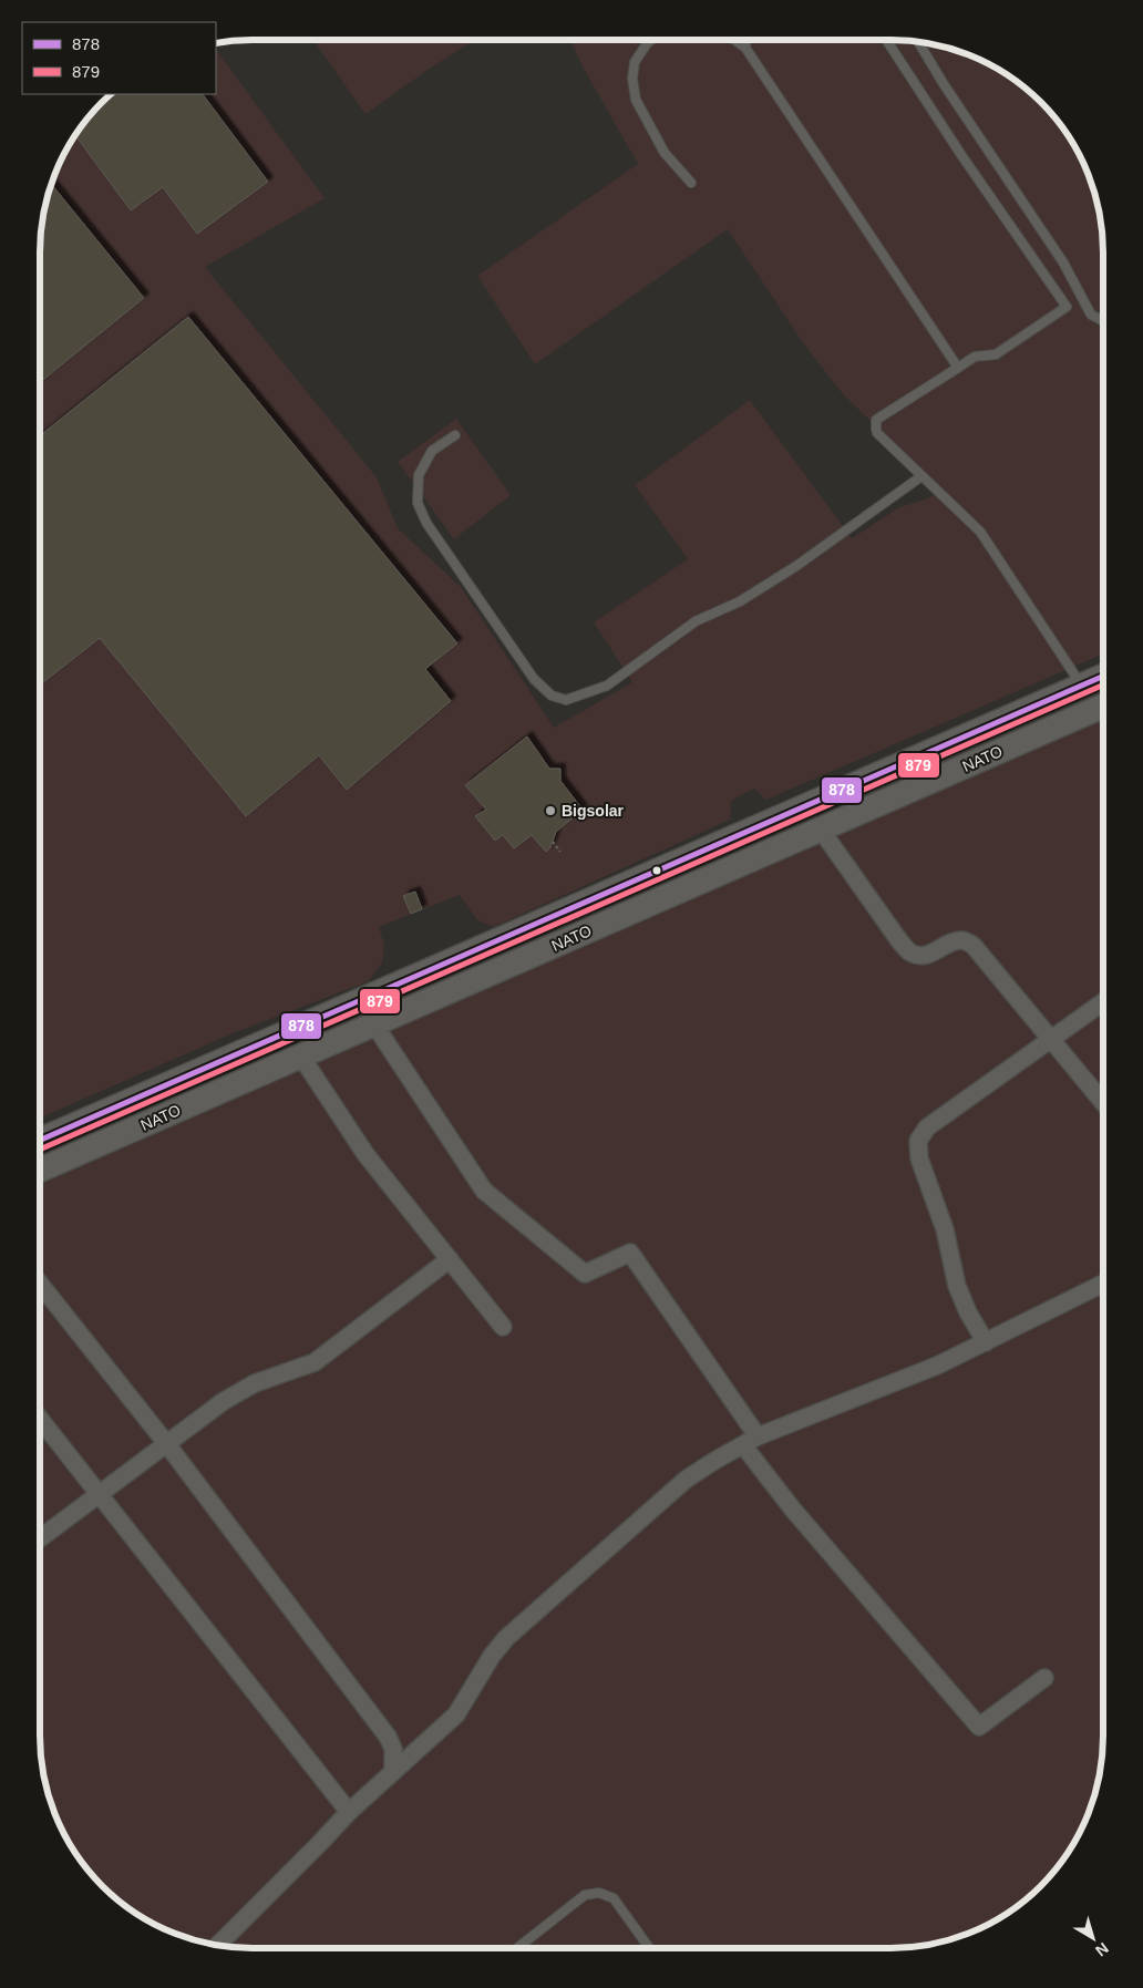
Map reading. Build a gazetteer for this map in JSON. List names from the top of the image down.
{
  "streets": {
    "main road": ["ΝΑΤΟ"]
  },
  "places": ["Bigsolar"],
  "lines": ["transit line 878", "transit line 879"],
  "legend": ["878", "879"],
  "north": "bottom right"
}
